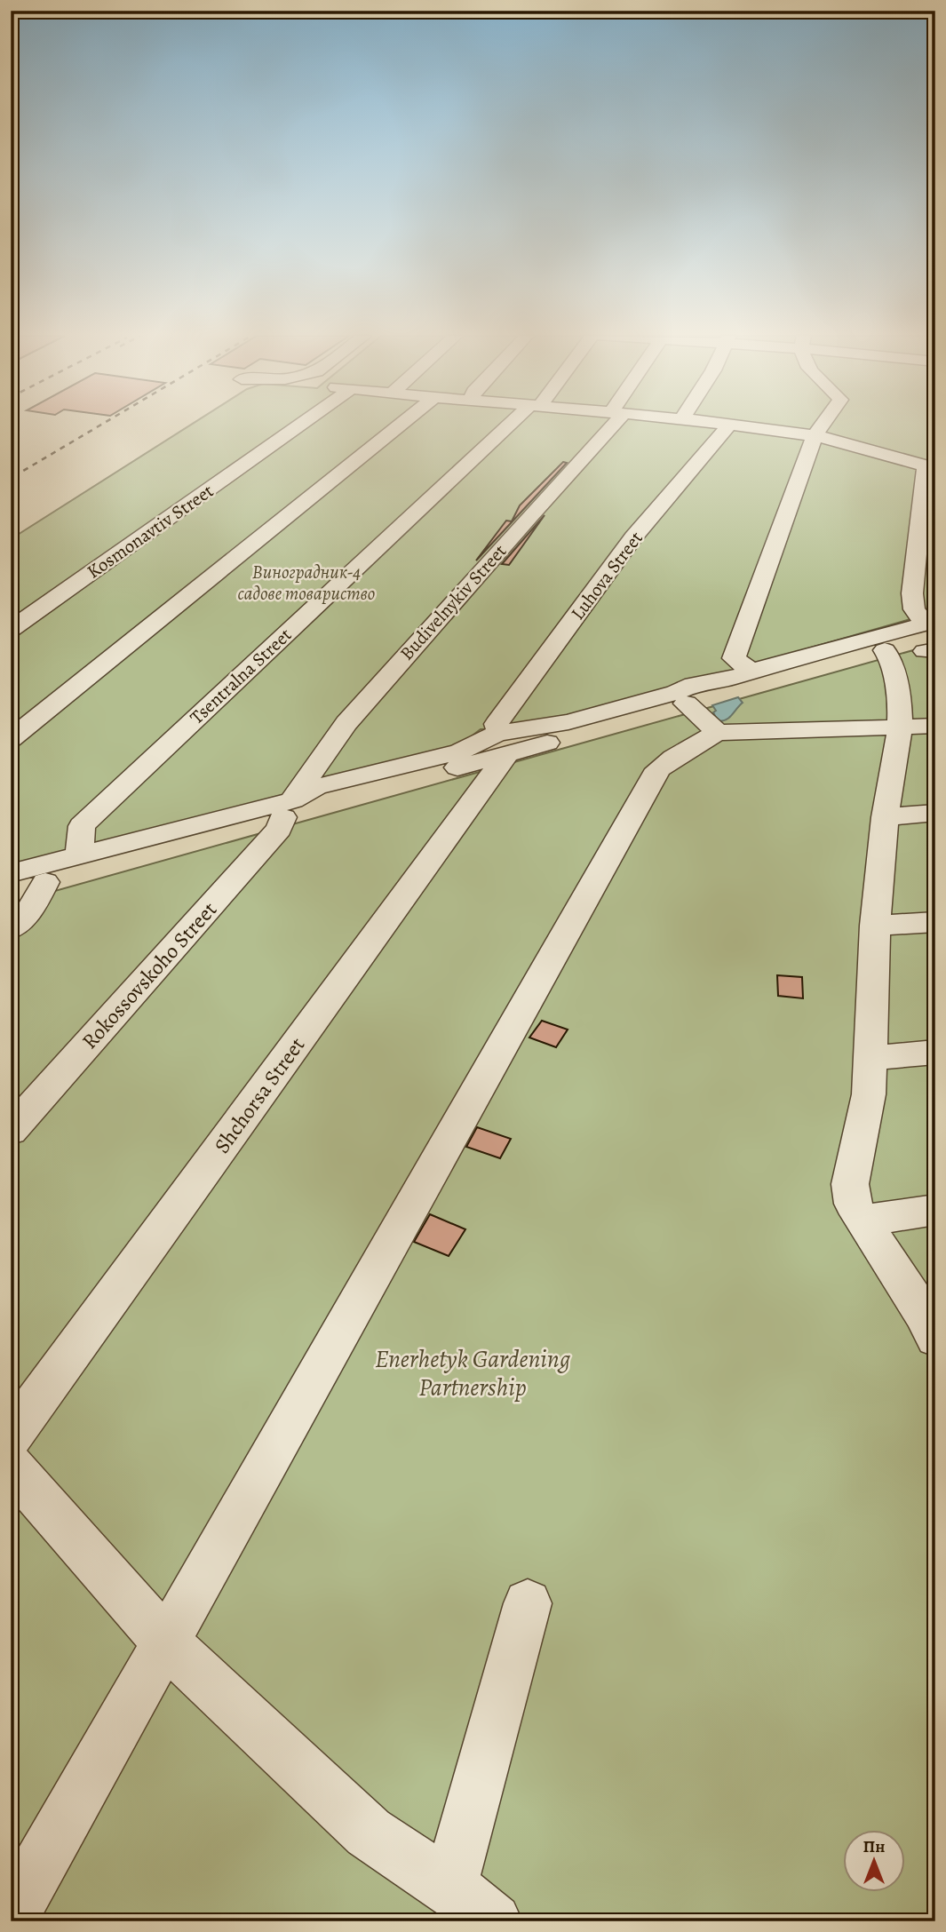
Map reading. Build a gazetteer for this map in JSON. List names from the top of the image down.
{
  "streets": {
    "lane": [
      "Kosmonavtiv Street",
      "Luhova Street",
      "Budivelnykiv Street",
      "Tsentralna Street",
      "Rokossovskoho Street",
      "Shchorsa Street"
    ]
  },
  "crossings": [
    ["Luhova Street", "Shchorsa Street"],
    ["Budivelnykiv Street", "Rokossovskoho Street"]
  ],
  "parks": ["Виноградник-4 садове товариство", "Enerhetyk Gardening Partnership"],
  "north": "top"
}
